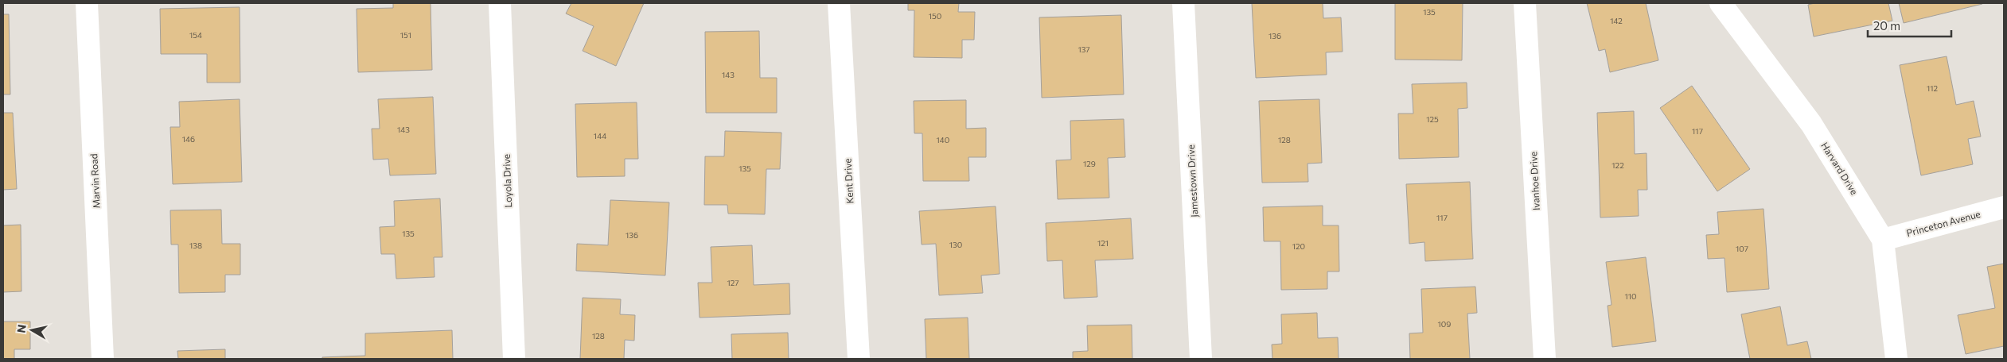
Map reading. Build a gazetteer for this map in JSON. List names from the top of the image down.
{
  "streets": {
    "street": [
      "Harvard Drive",
      "Marvin Road",
      "Loyola Drive",
      "Kent Drive",
      "Jamestown Drive",
      "Ivanhoe Drive",
      "Princeton Avenue"
    ]
  },
  "crossings": [
    ["Harvard Drive", "Princeton Avenue"]
  ],
  "house_numbers": [
    "135",
    "150",
    "142",
    "154",
    "151",
    "136",
    "137",
    "143",
    "112",
    "125",
    "143",
    "117",
    "144",
    "146",
    "140",
    "128",
    "129",
    "122",
    "135",
    "117",
    "135",
    "136",
    "121",
    "130",
    "138",
    "120",
    "107",
    "127",
    "110",
    "109",
    "128"
  ],
  "scale_bar": "20 m",
  "north": "left"
}
